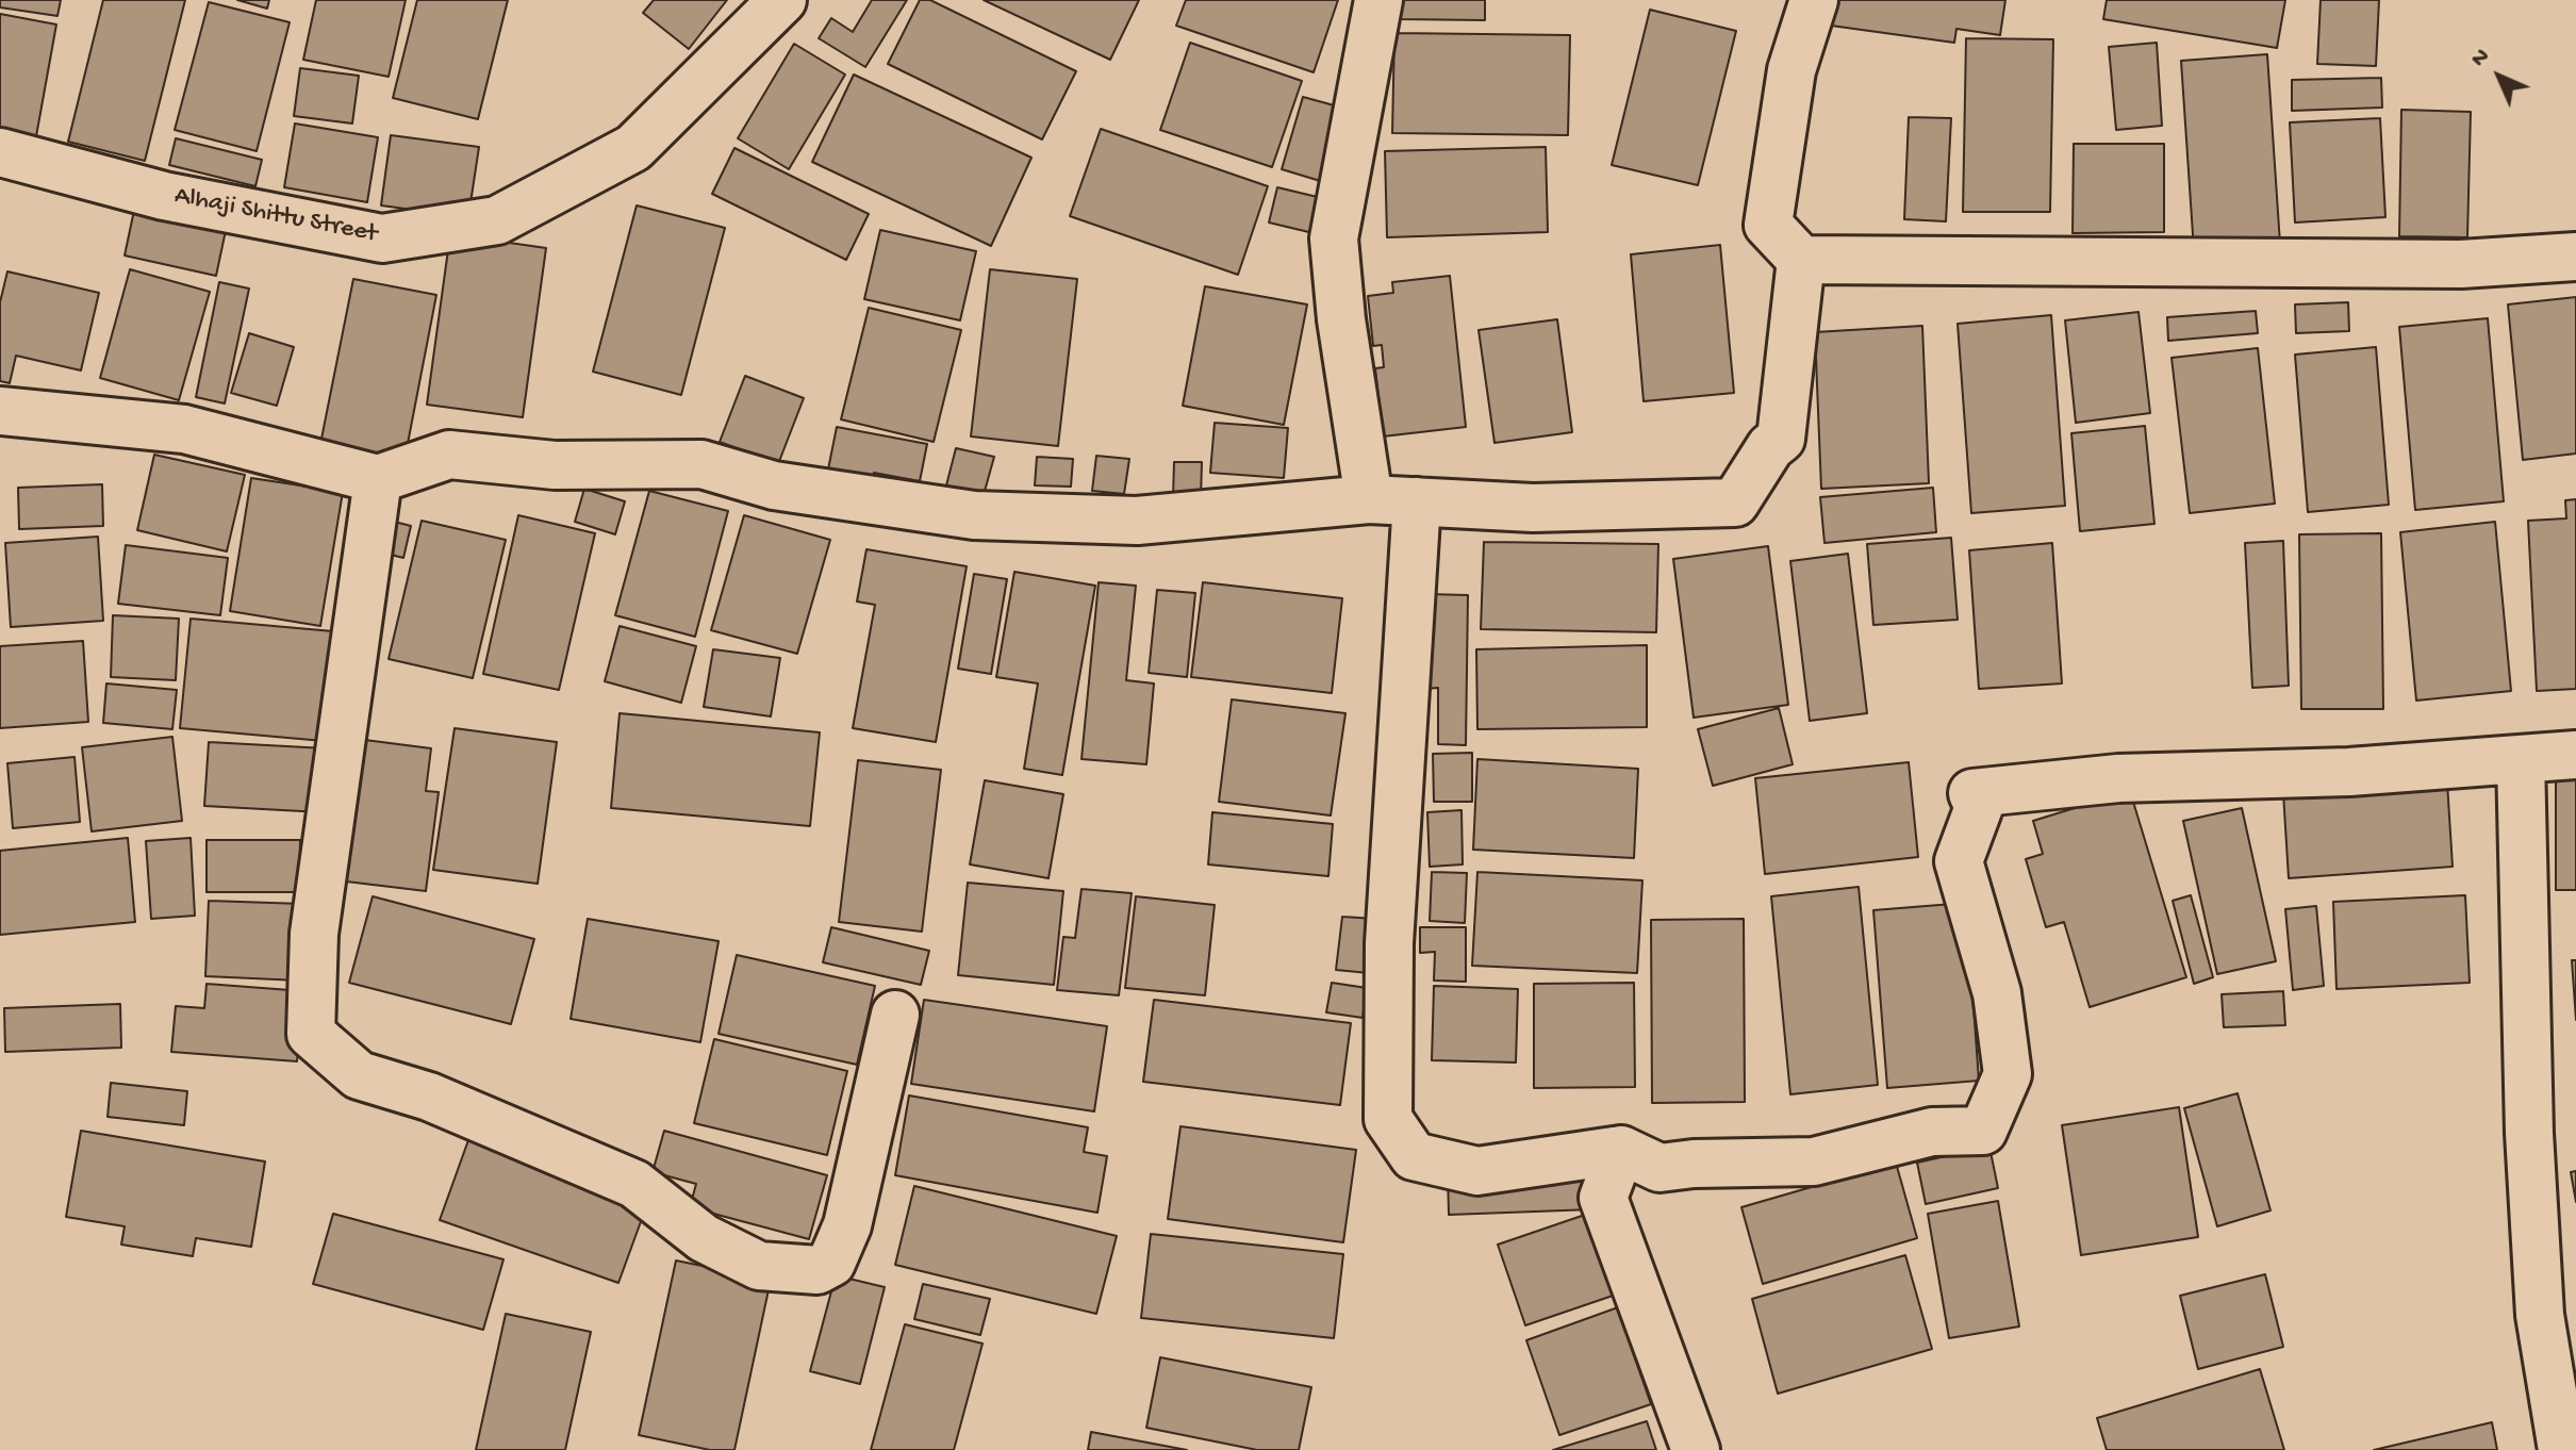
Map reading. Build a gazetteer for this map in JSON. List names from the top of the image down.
{
  "streets": {
    "street": ["Alhaji Shittu Street"]
  },
  "north": "top left"
}
